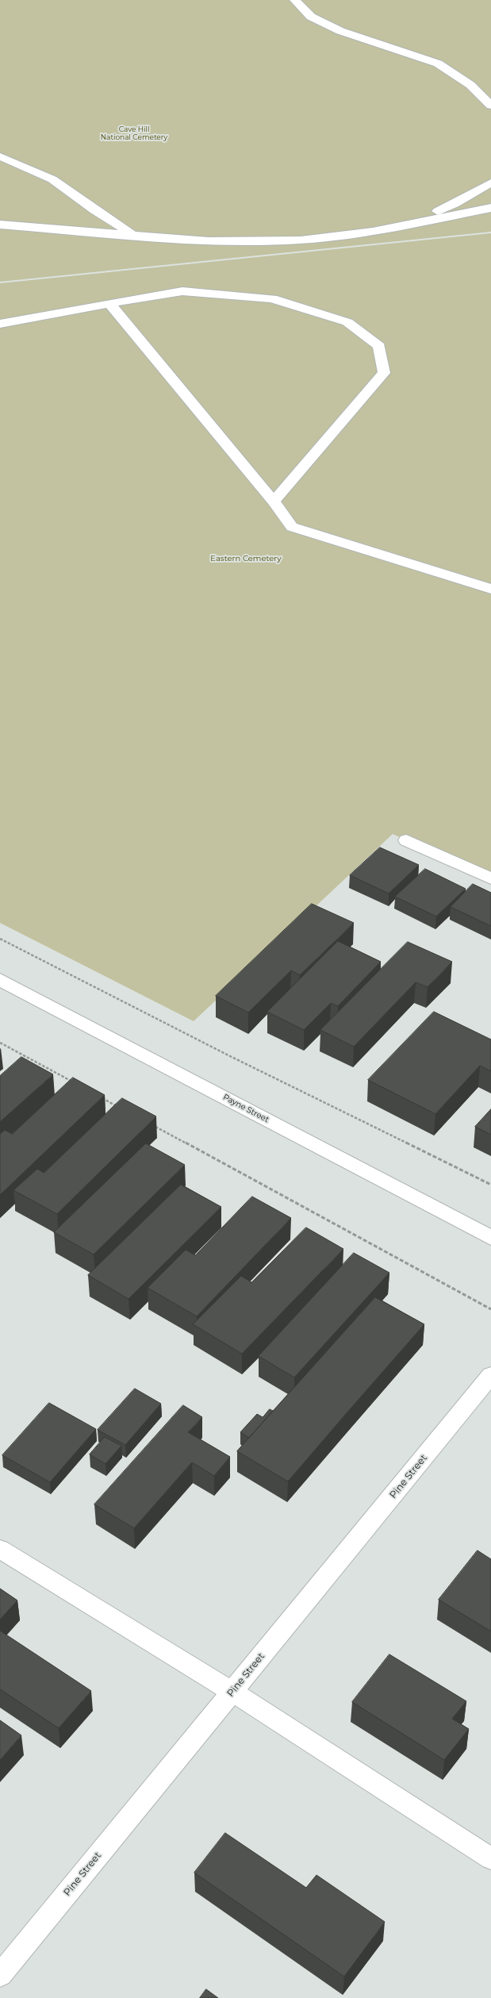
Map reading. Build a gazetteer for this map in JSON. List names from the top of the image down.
{
  "streets": {
    "street": ["Payne Street", "Pine Street"]
  },
  "parks": ["Cave Hill National Cemetery", "Eastern Cemetery"]
}
